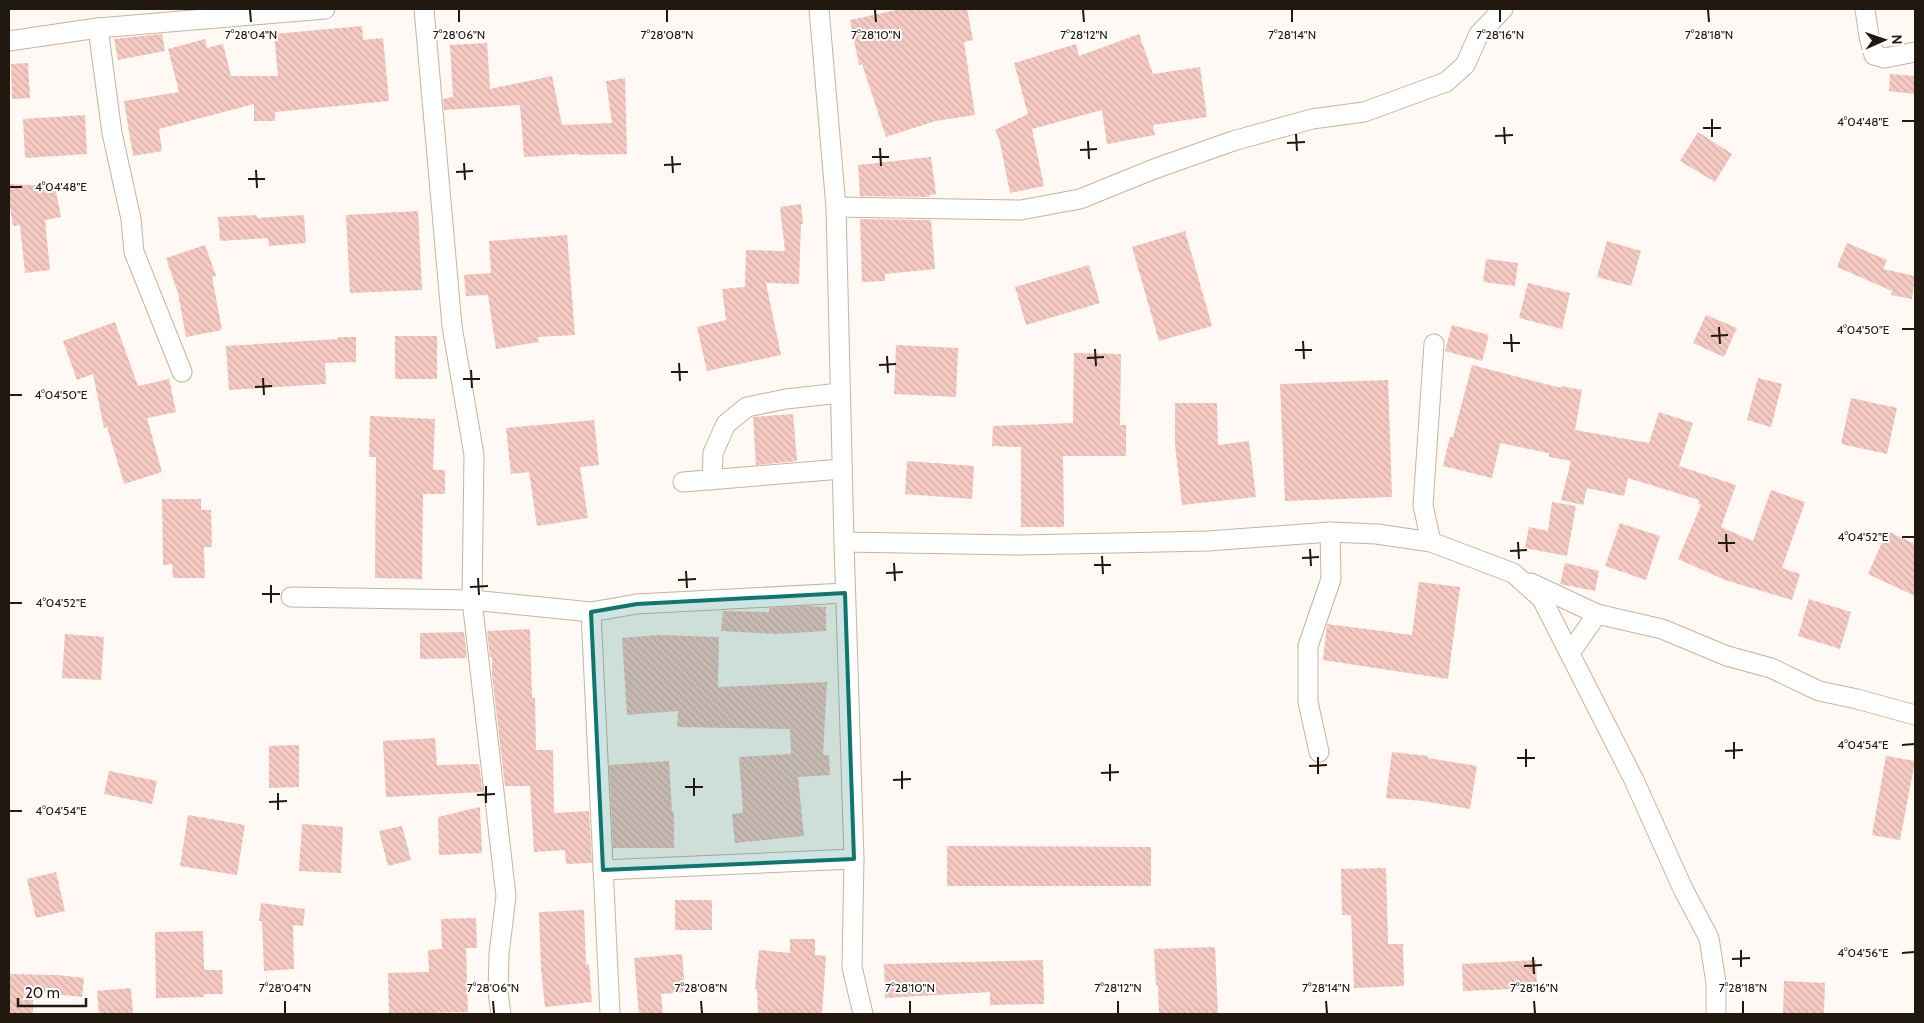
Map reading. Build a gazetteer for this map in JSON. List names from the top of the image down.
{
  "scale_bar": "20 m",
  "north": "right",
  "coordinates": [
    "7°28'04\"N",
    "7°28'06\"N",
    "7°28'08\"N",
    "7°28'10\"N",
    "7°28'12\"N",
    "7°28'14\"N",
    "7°28'16\"N",
    "7°28'18\"N",
    "4°04'48\"E",
    "4°04'50\"E",
    "4°04'52\"E",
    "4°04'54\"E",
    "4°04'56\"E"
  ]
}
